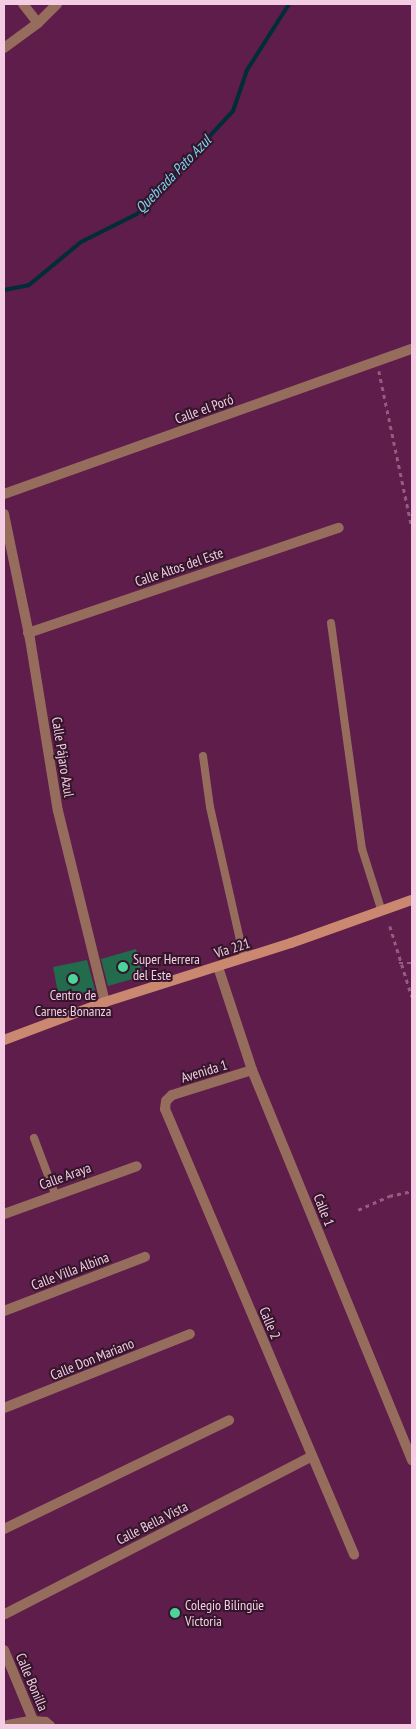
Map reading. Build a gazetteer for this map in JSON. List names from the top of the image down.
{
  "streets": {
    "main road": ["Vía 221"],
    "street": [
      "Calle el Poró",
      "Calle Altos del Este",
      "Calle Pájaro Azul",
      "Avenida 1",
      "Calle Araya",
      "Calle 1",
      "Calle Villa Albina",
      "Calle 2",
      "Calle Don Mariano",
      "Calle Bella Vista",
      "Calle Bonilla"
    ]
  },
  "crossings": [
    ["Calle Altos del Este", "Calle Pájaro Azul"],
    ["Calle Pájaro Azul", "Vía 221"],
    ["Vía 221", "Calle 1"],
    ["Avenida 1", "Calle 1"],
    ["Avenida 1", "Calle 2"],
    ["Calle 2", "Calle Bella Vista"]
  ],
  "water": ["Quebrada Pato Azul"],
  "places": ["Super Herrera del Este", "Centro de Carnes Bonanza", "Colegio Bilingüe Victoria"]
}
